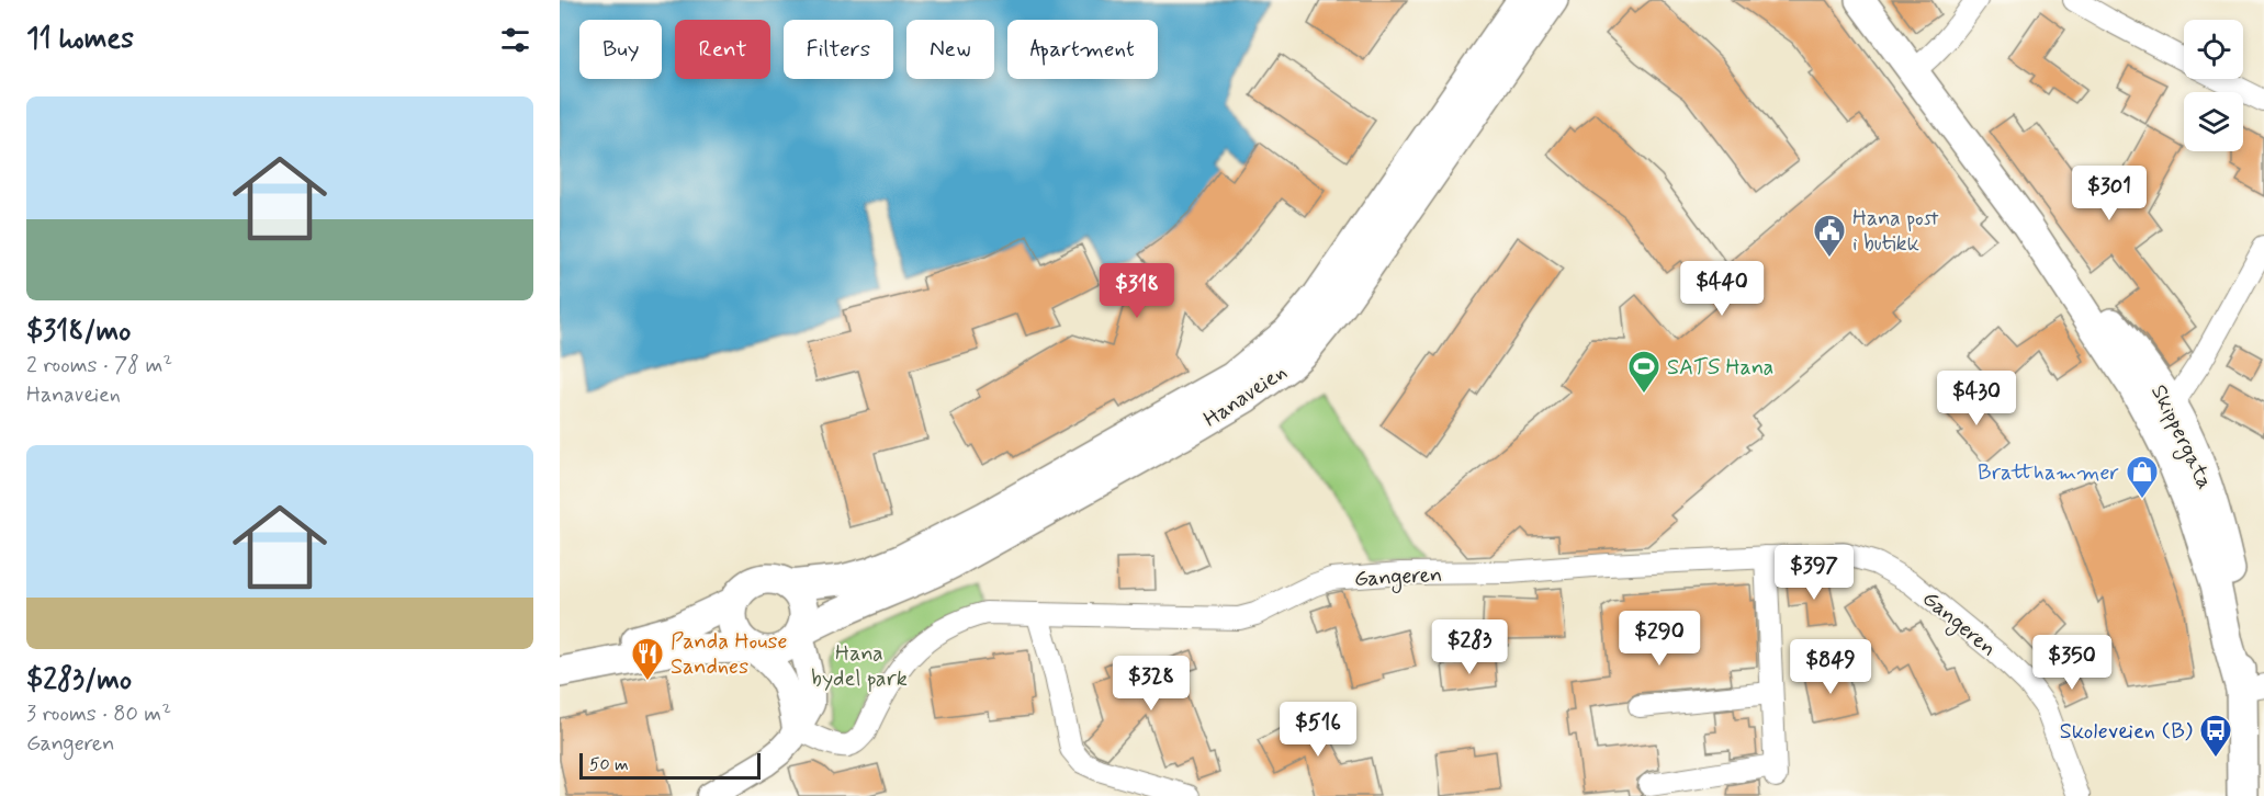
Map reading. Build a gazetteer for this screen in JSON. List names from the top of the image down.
{
  "streets": {
    "main road": ["Hanaveien", "Skippergata"],
    "street": ["Gangeren"]
  },
  "parks": ["Hana bydel park"],
  "places": {
    "public building": ["Hana post i butikk"],
    "sports": ["SATS Hana"],
    "shop": ["Bratthammer"],
    "restaurant": ["Panda House Sandnes"],
    "bus stop": ["Skoleveien (B)"]
  },
  "scale_bar": "50 m",
  "page": {
    "heading": "11 homes",
    "chip": [
      "Buy",
      "Rent",
      "Filters",
      "New",
      "Apartment"
    ],
    "list": [
      {
        "name": "$318/mo",
        "note": "2 rooms · 78 m² · Hanaveien"
      },
      {
        "name": "$283/mo",
        "note": "3 rooms · 80 m² · Gangeren"
      }
    ],
    "price": [
      "$301",
      "$440",
      "$318",
      "$430",
      "$397",
      "$290",
      "$283",
      "$350",
      "$849",
      "$328",
      "$516"
    ],
    "scale": "50 m"
  }
}
